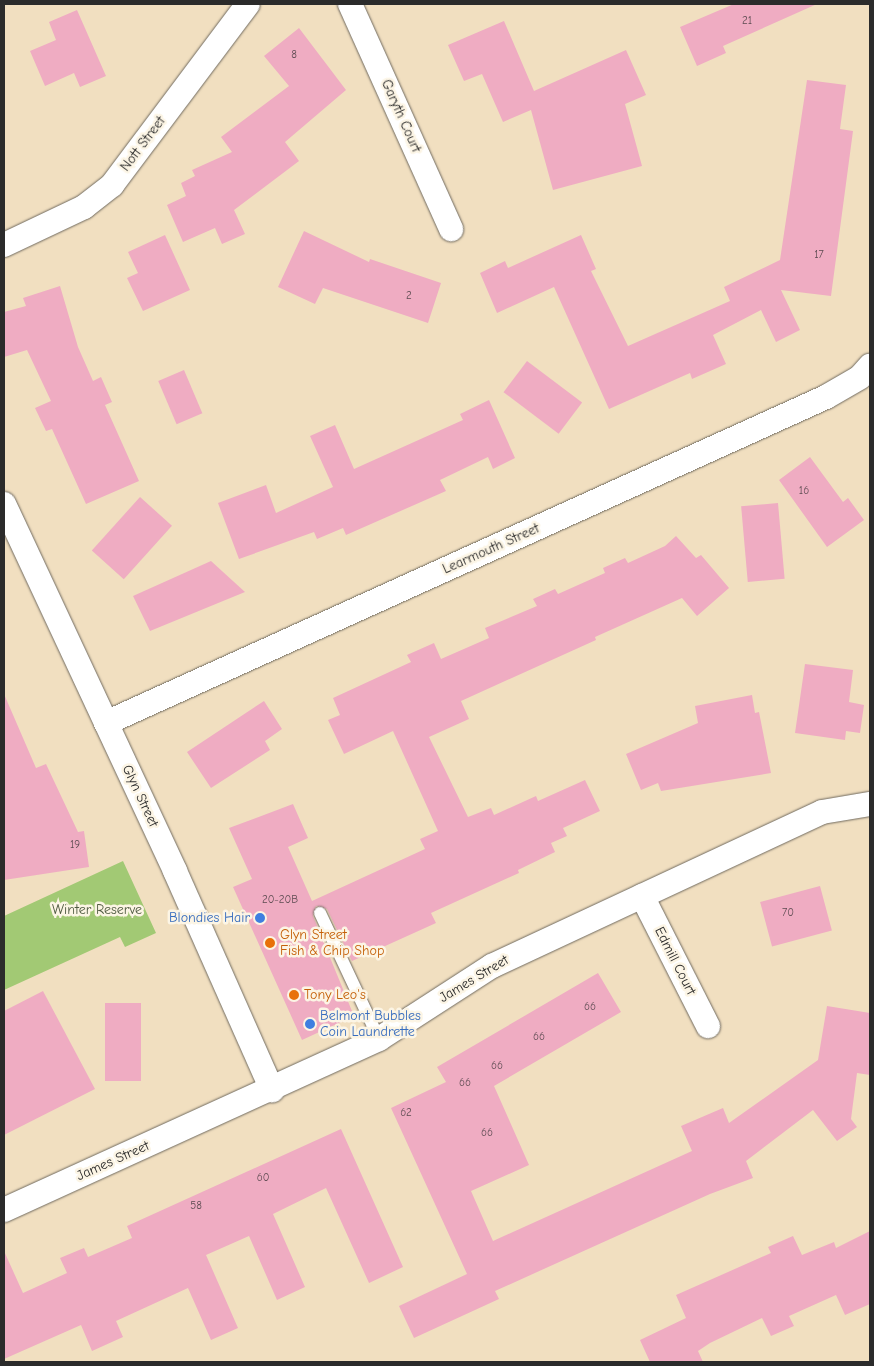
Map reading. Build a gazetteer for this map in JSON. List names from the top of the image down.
{
  "streets": {
    "street": [
      "Garyth Court",
      "Nott Street",
      "Learmouth Street",
      "Glyn Street",
      "Edmill Court",
      "James Street"
    ]
  },
  "crossings": [
    ["Learmouth Street", "Glyn Street"],
    ["Glyn Street", "James Street"],
    ["Edmill Court", "James Street"]
  ],
  "parks": ["Winter Reserve"],
  "places": [
    "Blondies Hair",
    "Glyn Street Fish & Chip Shop",
    "Tony Leo's",
    "Belmont Bubbles Coin Laundrette"
  ],
  "house_numbers": [
    "21",
    "8",
    "17",
    "2",
    "16",
    "19",
    "20-20B",
    "70",
    "66",
    "66",
    "66",
    "66",
    "62",
    "66",
    "60",
    "58"
  ]
}
